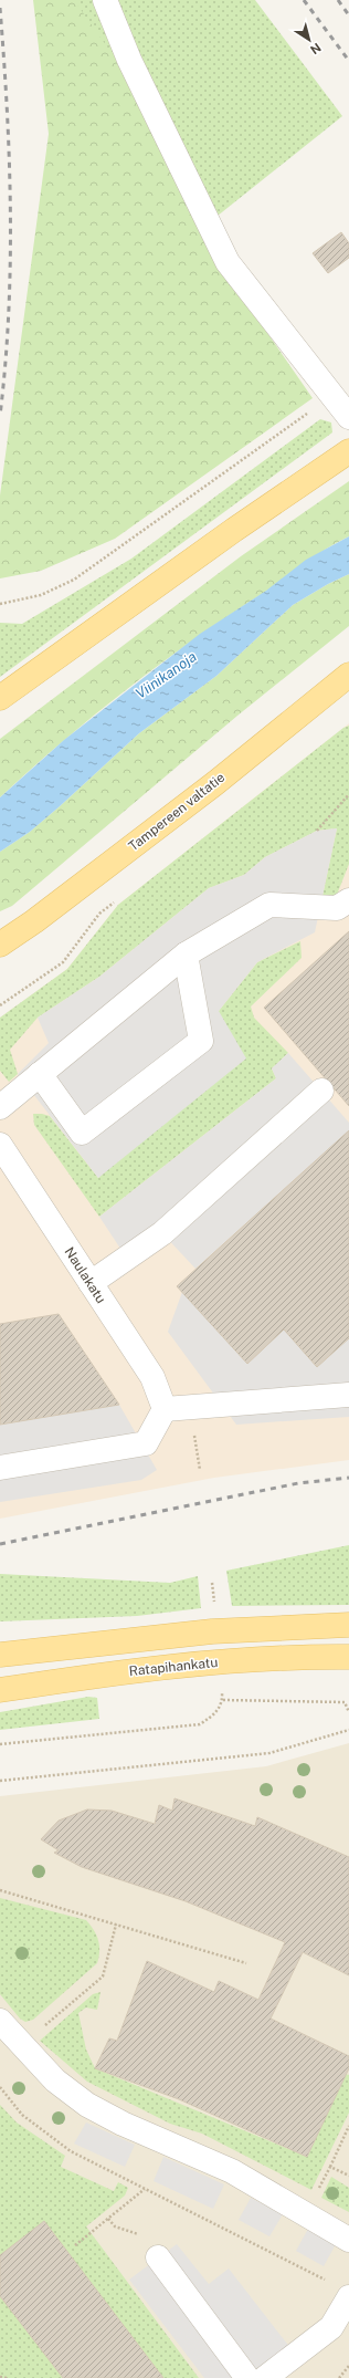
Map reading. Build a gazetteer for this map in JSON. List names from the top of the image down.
{
  "streets": {
    "main road": ["Tampereen valtatie", "Ratapihankatu"],
    "street": ["Naulakatu"]
  },
  "water": ["Viinikanoja"],
  "north": "bottom right"
}
